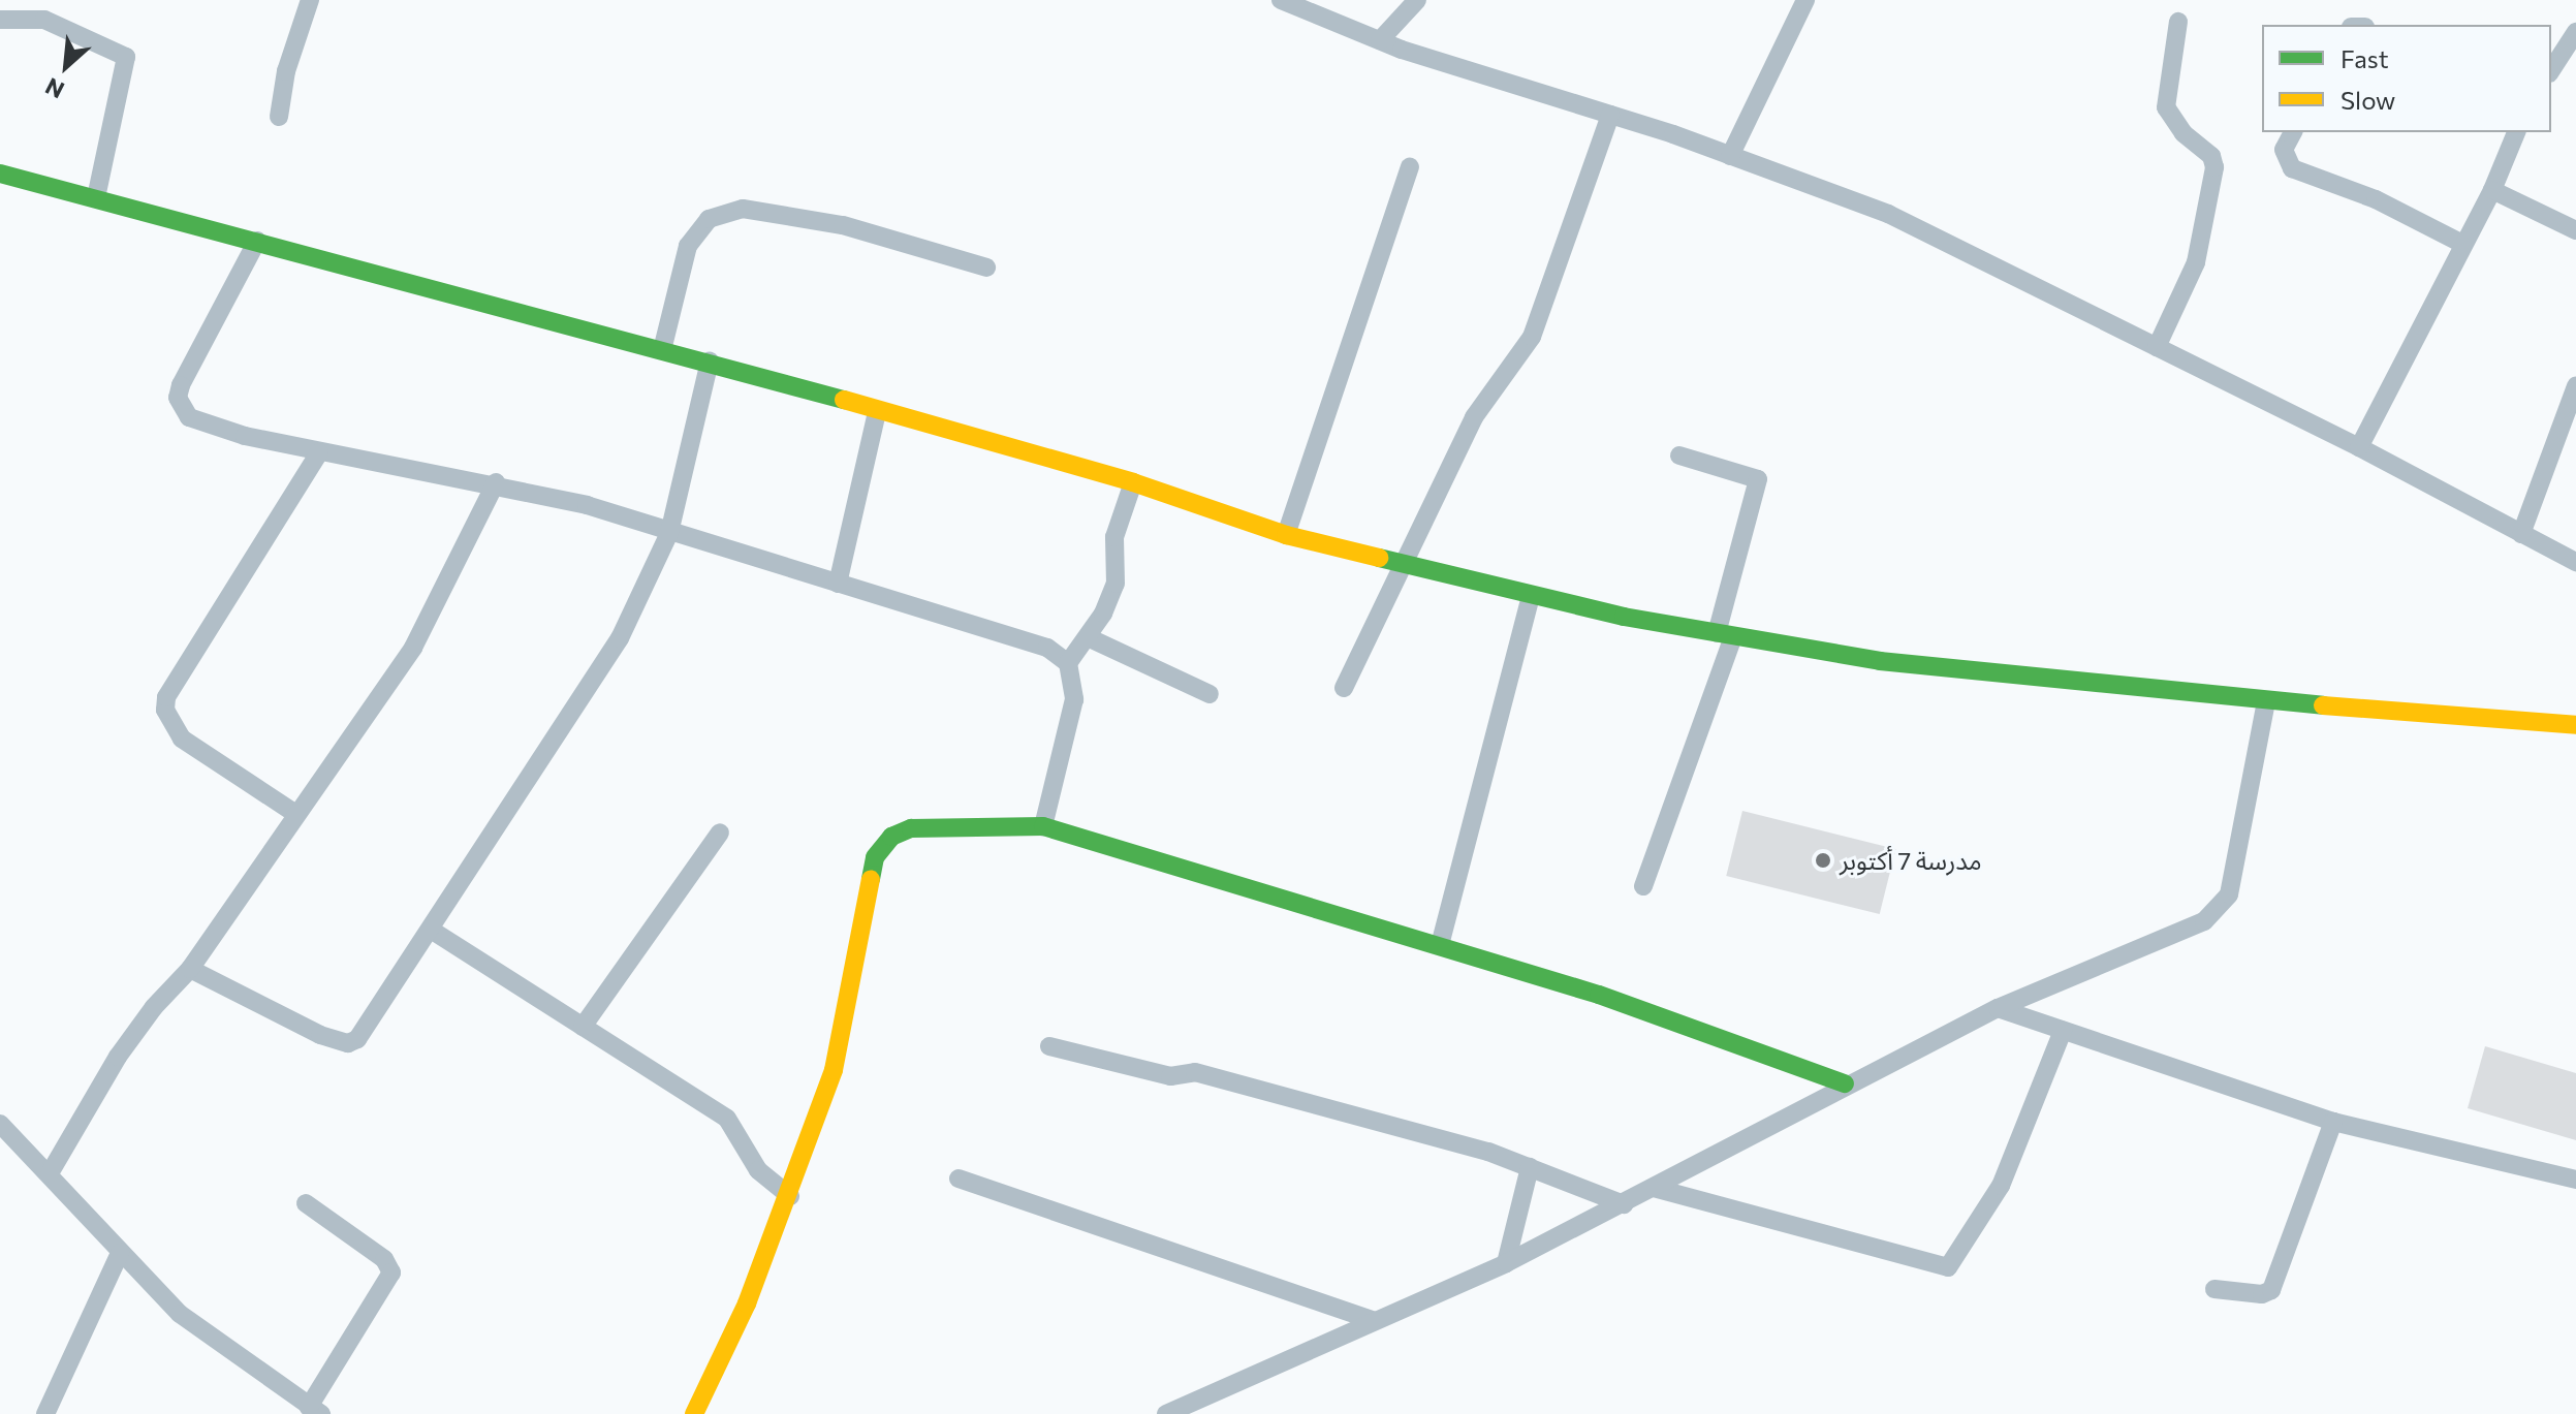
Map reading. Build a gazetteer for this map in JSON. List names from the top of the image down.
{
  "places": ["مدرسة 7 أكتوبر"],
  "legend": ["Fast", "Slow"],
  "north": "bottom left"
}
